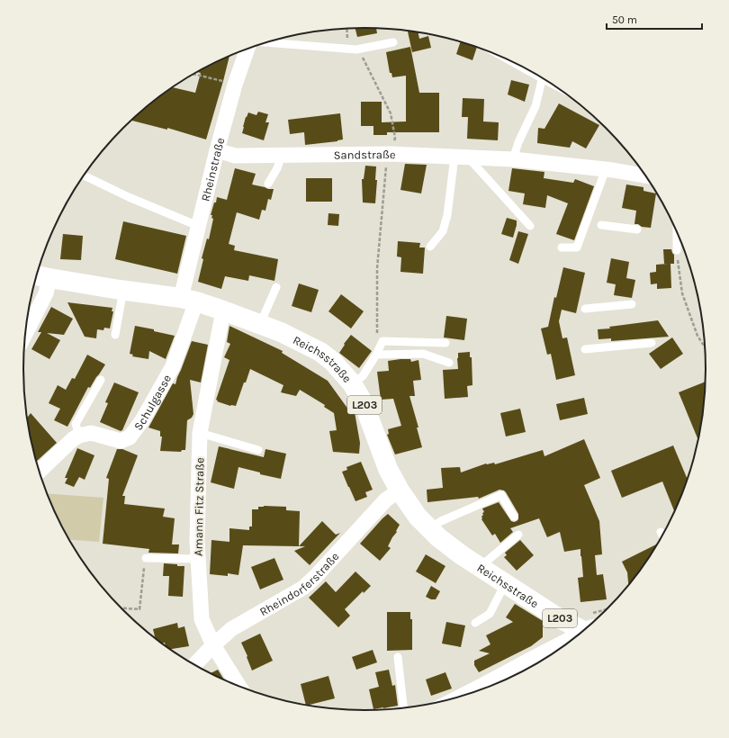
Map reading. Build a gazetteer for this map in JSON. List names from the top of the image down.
{
  "streets": {
    "main road": ["Reichsstraße", "L203"],
    "street": [
      "Sandstraße",
      "Rheinstraße",
      "Schulgasse",
      "Amann Fitz Straße",
      "Rheindorferstraße"
    ]
  },
  "crossings": [
    ["Sandstraße", "Rheinstraße"],
    ["Rheinstraße", "Reichsstraße"],
    ["Rheinstraße", "Schulgasse"],
    ["Reichsstraße", "Schulgasse"],
    ["Reichsstraße", "Amann Fitz Straße"],
    ["Reichsstraße", "Rheindorferstraße"],
    ["Amann Fitz Straße", "Rheindorferstraße"]
  ],
  "scale_bar": "50 m"
}
